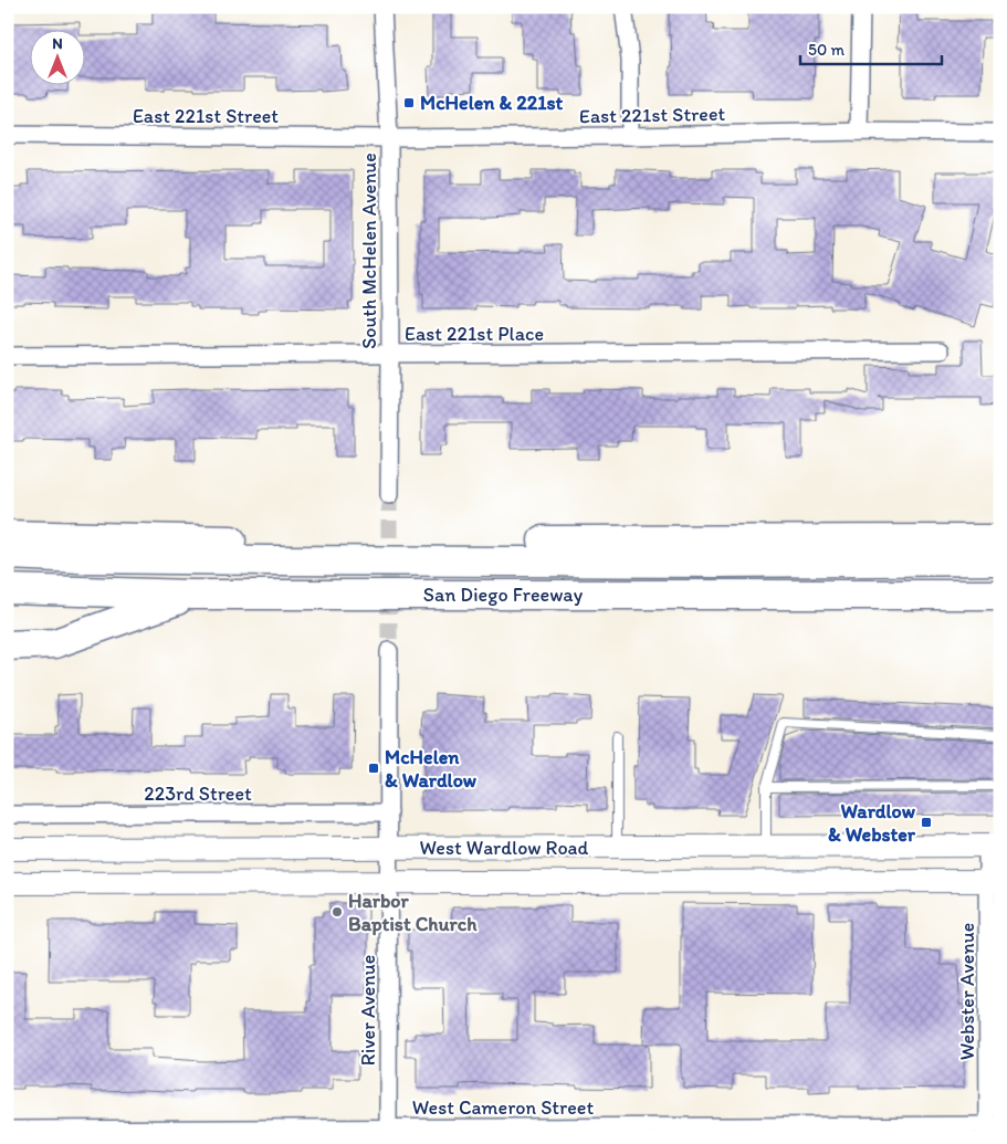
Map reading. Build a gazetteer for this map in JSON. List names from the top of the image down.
{
  "streets": {
    "highway": ["San Diego Freeway"],
    "main road": ["West Wardlow Road"],
    "street": [
      "East 221st Street",
      "South McHelen Avenue",
      "East 221st Place",
      "223rd Street",
      "Webster Avenue",
      "River Avenue",
      "West Cameron Street"
    ]
  },
  "crossings": [
    ["East 221st Street", "South McHelen Avenue"],
    ["South McHelen Avenue", "East 221st Place"],
    ["West Wardlow Road", "Webster Avenue"],
    ["West Wardlow Road", "River Avenue"],
    ["Webster Avenue", "West Cameron Street"],
    ["River Avenue", "West Cameron Street"]
  ],
  "places": {
    "transit": ["McHelen & 221st", "McHelen & Wardlow", "Wardlow & Webster"],
    "other": ["Harbor Baptist Church"]
  },
  "scale_bar": "50 m",
  "north": "top"
}
